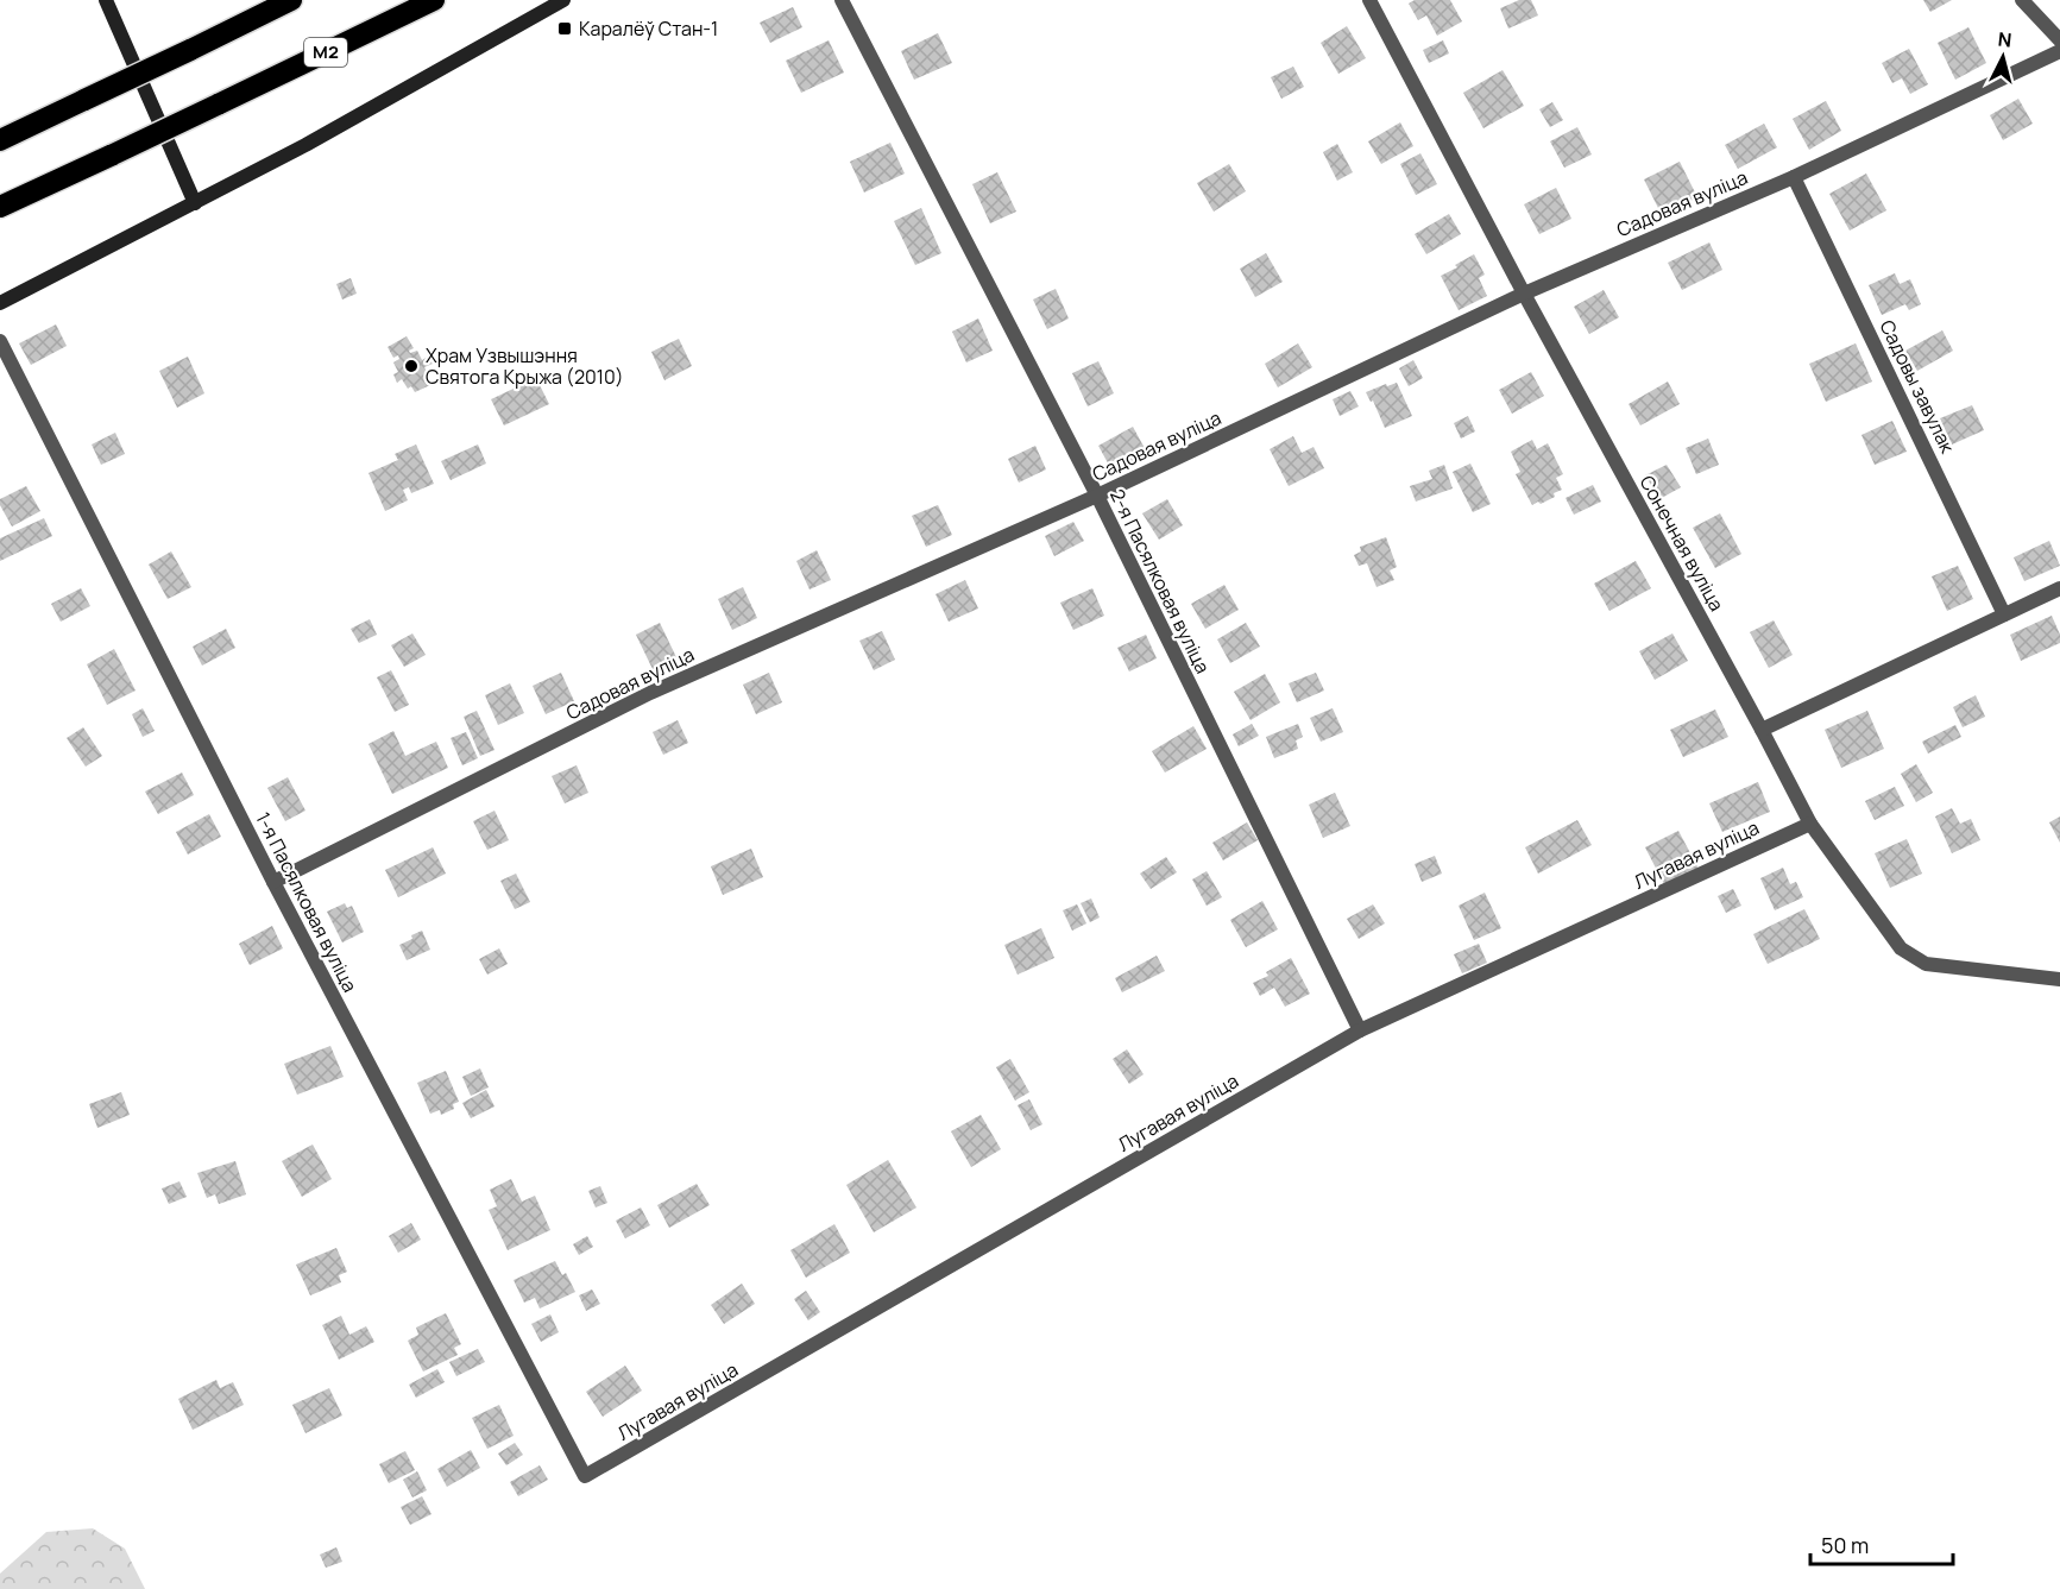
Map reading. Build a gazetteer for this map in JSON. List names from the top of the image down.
{
  "streets": {
    "highway": ["М2"],
    "street": [
      "Садовая вуліца",
      "Садовы завулак",
      "Сонечная вуліца",
      "2-я Пасялковая вуліца",
      "Лугавая вуліца",
      "1-я Пасялковая вуліца"
    ]
  },
  "crossings": [
    ["Садовая вуліца", "Садовы завулак"],
    ["Садовая вуліца", "Сонечная вуліца"],
    ["Садовая вуліца", "2-я Пасялковая вуліца"],
    ["Садовая вуліца", "1-я Пасялковая вуліца"],
    ["Сонечная вуліца", "Лугавая вуліца"],
    ["2-я Пасялковая вуліца", "Лугавая вуліца"],
    ["Лугавая вуліца", "1-я Пасялковая вуліца"]
  ],
  "places": {
    "transit": ["Каралёў Стан-1"],
    "other": ["Храм Узвышэння Святога Крыжа (2010)"]
  },
  "scale_bar": "50 m",
  "north": "top"
}
